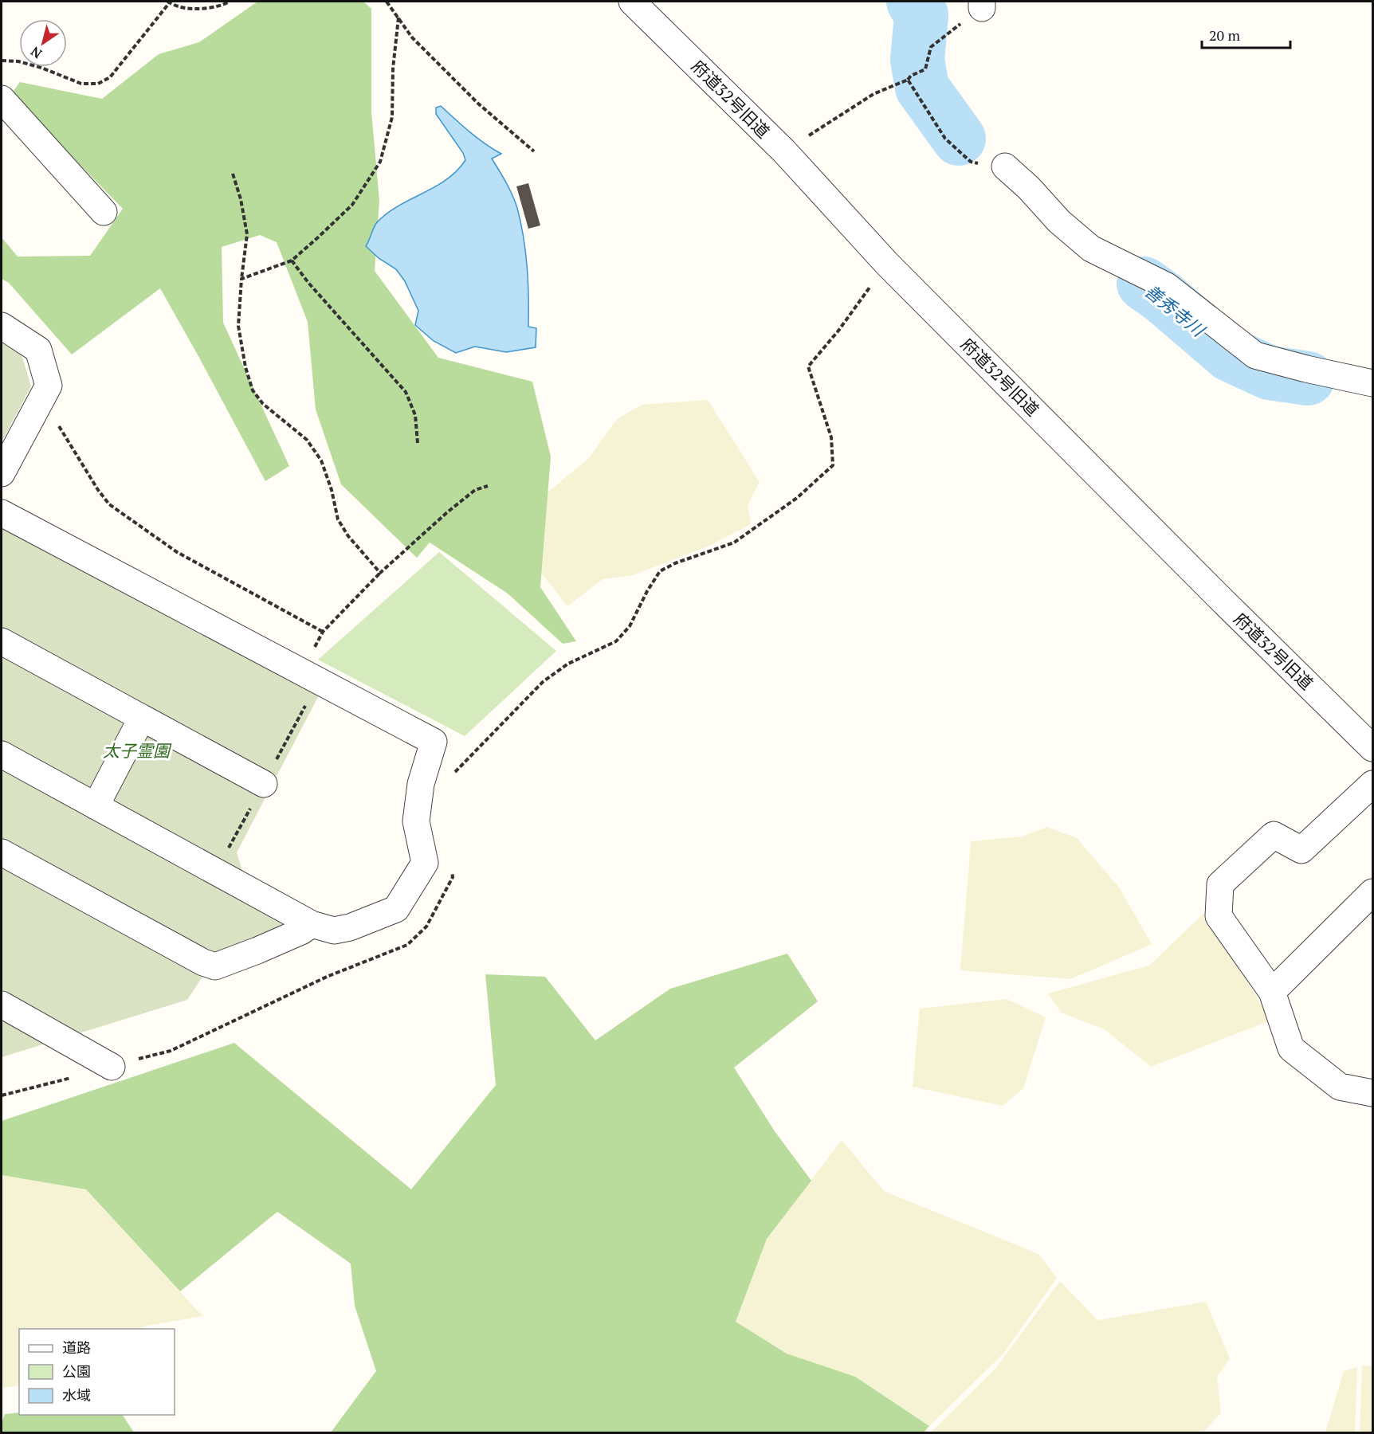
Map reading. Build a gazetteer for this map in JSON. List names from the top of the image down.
{
  "streets": {
    "street": ["府道32号旧道"]
  },
  "water": ["善秀寺川"],
  "parks": ["太子霊園"],
  "legend": ["道路", "公園", "水域"],
  "scale_bar": "20 m",
  "north": "bottom left"
}
